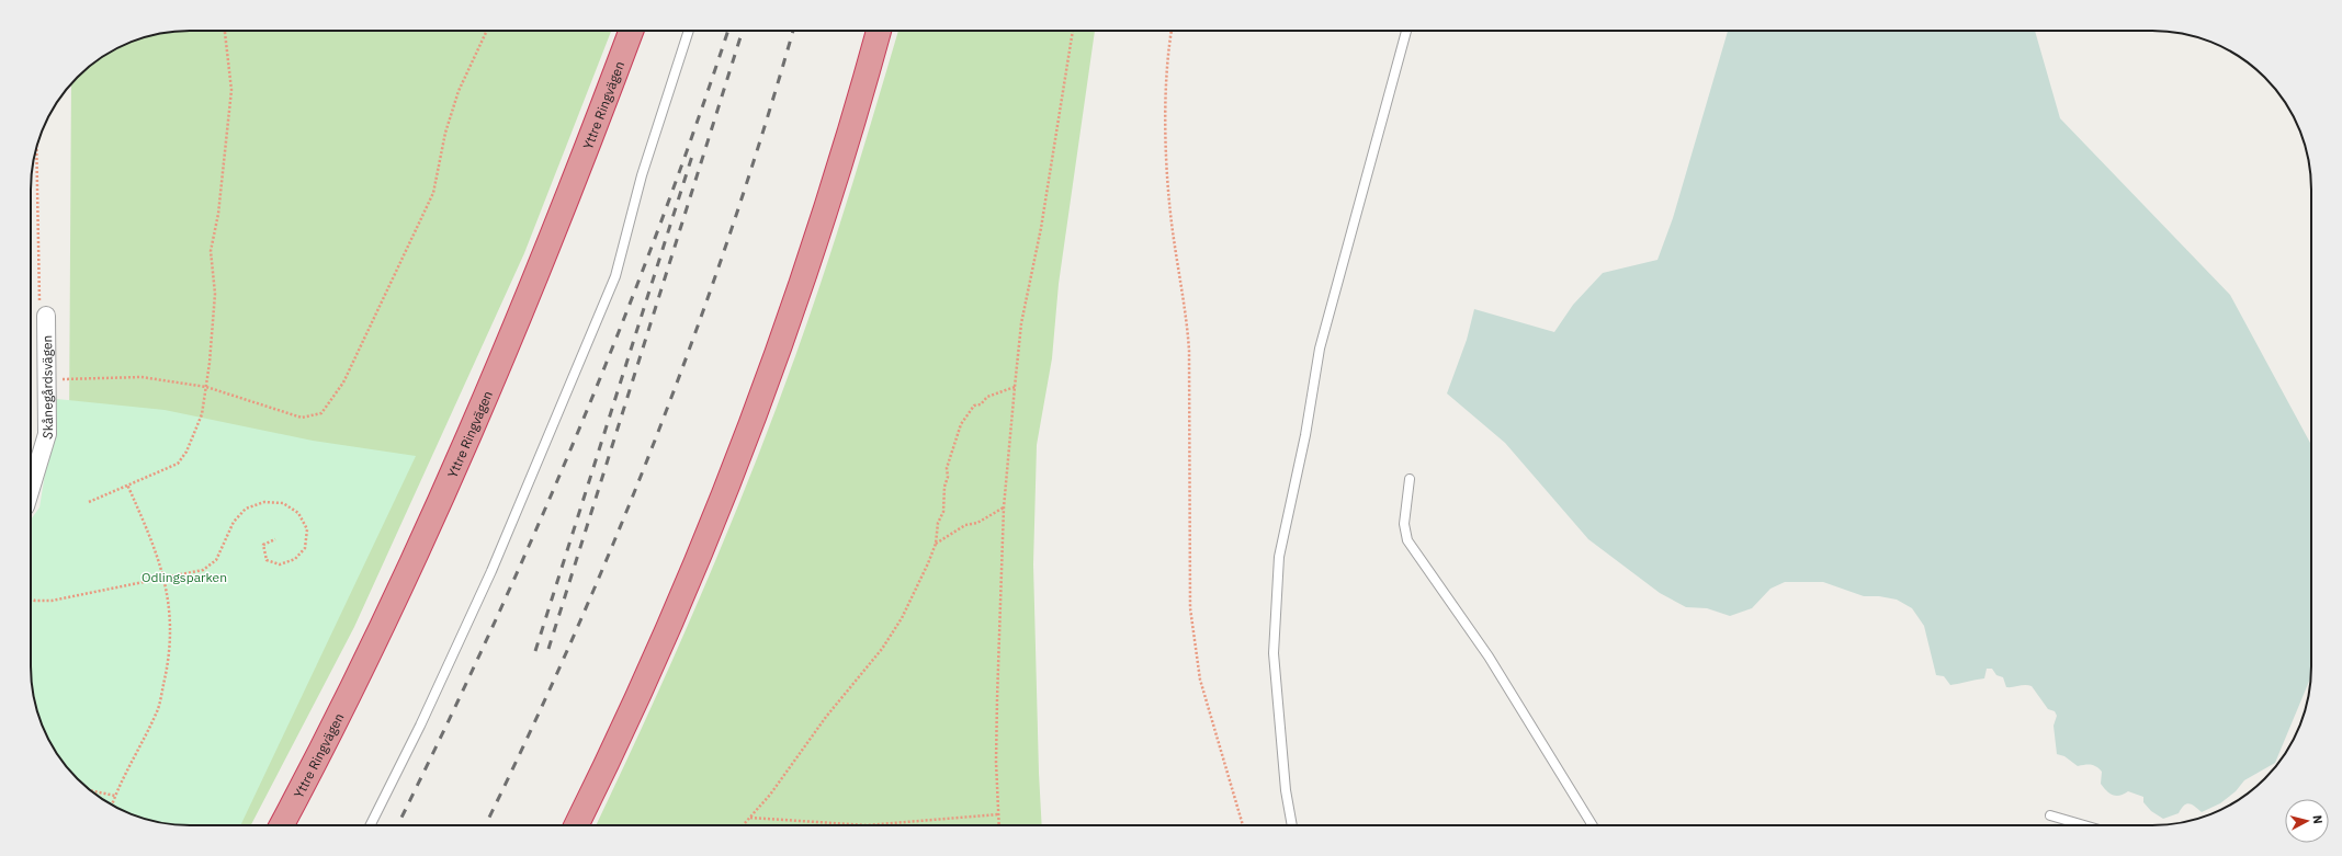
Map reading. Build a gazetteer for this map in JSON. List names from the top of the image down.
{
  "streets": {
    "highway": ["Yttre Ringvägen"],
    "street": ["Skånegårdsvägen"]
  },
  "parks": ["Odlingsparken"],
  "north": "right"
}
